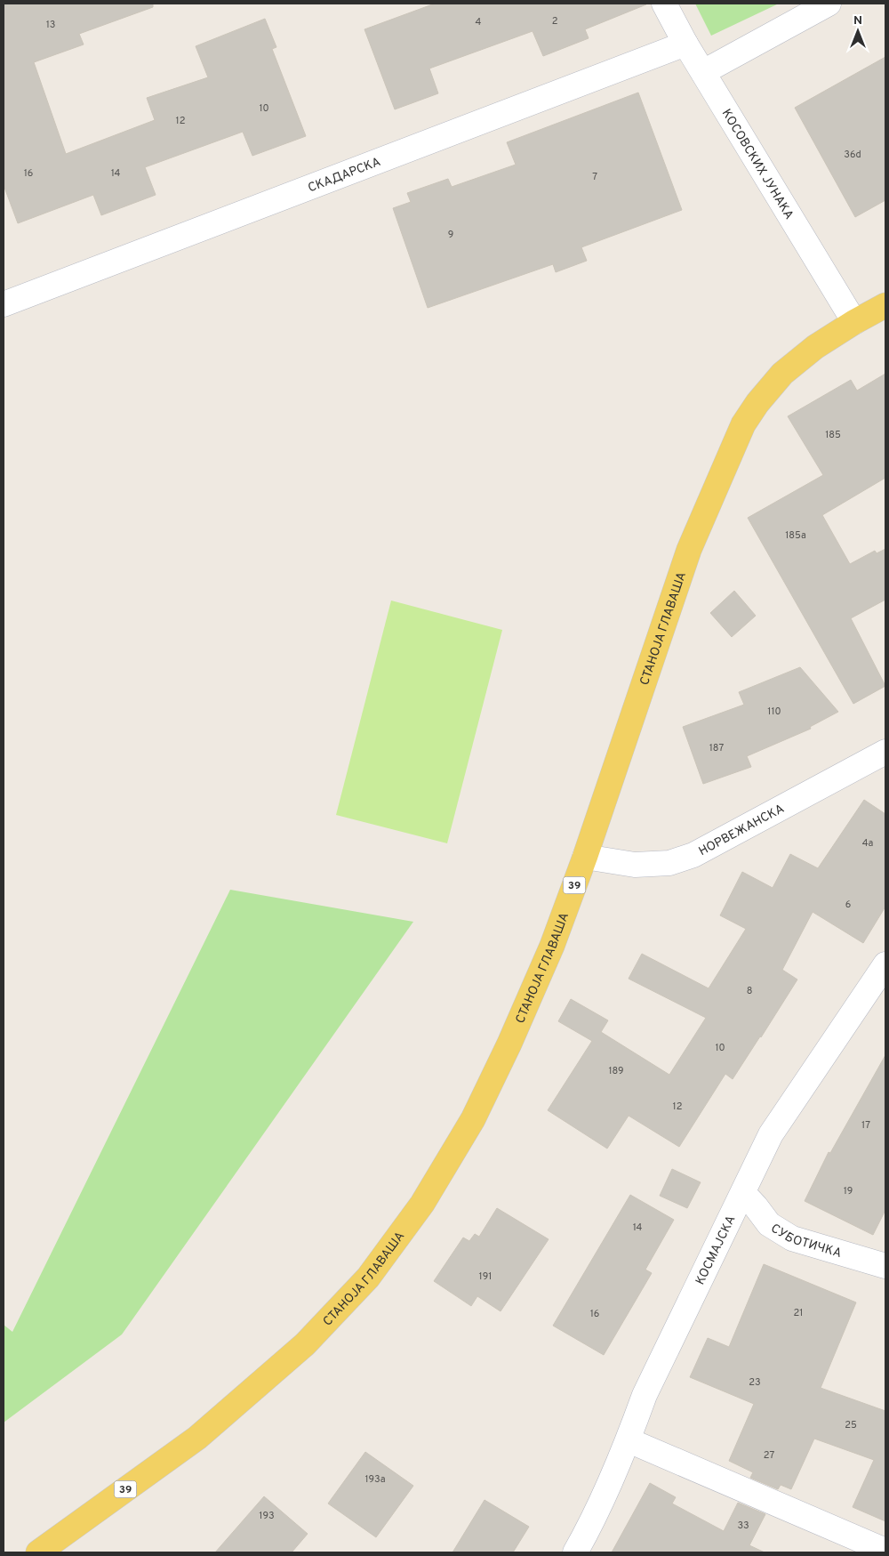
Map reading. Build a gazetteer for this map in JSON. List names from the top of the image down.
{
  "streets": {
    "main road": ["СТАНОЈА ГЛАВАША", "39"],
    "street": [
      "КОСОВСКИХ ЈУНАКА",
      "СКАДАРСКА",
      "НОРВЕЖАНСКА",
      "СУБОТИЧКА",
      "КОСМАЈСКА"
    ]
  },
  "crossings": [
    ["КОСОВСКИХ ЈУНАКА", "СКАДАРСКА"],
    ["КОСОВСКИХ ЈУНАКА", "СТАНОЈА ГЛАВАША"],
    ["СТАНОЈА ГЛАВАША", "НОРВЕЖАНСКА"],
    ["СУБОТИЧКА", "КОСМАЈСКА"]
  ],
  "house_numbers": [
    "2",
    "4",
    "13",
    "10",
    "12",
    "36d",
    "16",
    "14",
    "7",
    "9",
    "185",
    "185a",
    "110",
    "187",
    "4a",
    "6",
    "8",
    "10",
    "189",
    "12",
    "17",
    "19",
    "14",
    "191",
    "21",
    "16",
    "23",
    "25",
    "27",
    "193a",
    "193",
    "33"
  ],
  "north": "top"
}
